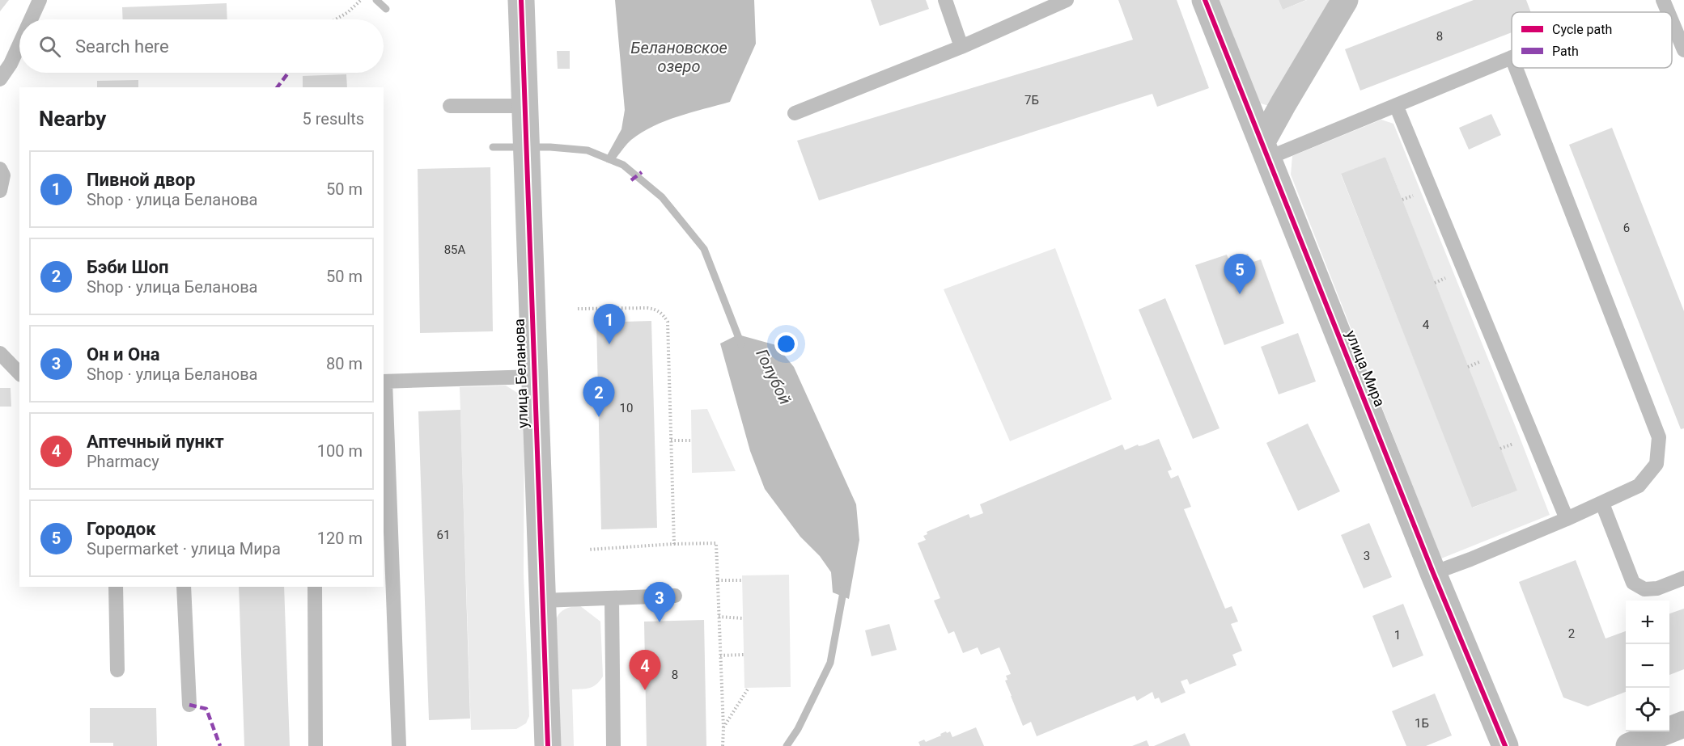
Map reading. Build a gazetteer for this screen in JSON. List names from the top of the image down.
{
  "streets": {
    "street": ["улица Мира", "улица Беланова"]
  },
  "water": ["Белановское озеро", "Голубой"],
  "house_numbers": [
    "8",
    "7Б",
    "6",
    "85А",
    "4",
    "10",
    "61",
    "3",
    "2",
    "1",
    "8",
    "1Б"
  ],
  "legend": ["Cycle path", "Path"],
  "page": {
    "search": "Search here",
    "heading": ["Nearby", "5 results"],
    "list": [
      {
        "mark": "1",
        "name": "Пивной двор",
        "note": "Shop · улица Беланова",
        "value": "50 m"
      },
      {
        "mark": "2",
        "name": "Бэби Шоп",
        "note": "Shop · улица Беланова",
        "value": "50 m"
      },
      {
        "mark": "3",
        "name": "Он и Она",
        "note": "Shop · улица Беланова",
        "value": "80 m"
      },
      {
        "mark": "4",
        "name": "Аптечный пункт",
        "note": "Pharmacy",
        "value": "100 m"
      },
      {
        "mark": "5",
        "name": "Городок",
        "note": "Supermarket · улица Мира",
        "value": "120 m"
      }
    ],
    "pins": [
      "5",
      "1",
      "2",
      "3",
      "4"
    ],
    "map_buttons": ["+", "−"]
  }
}
